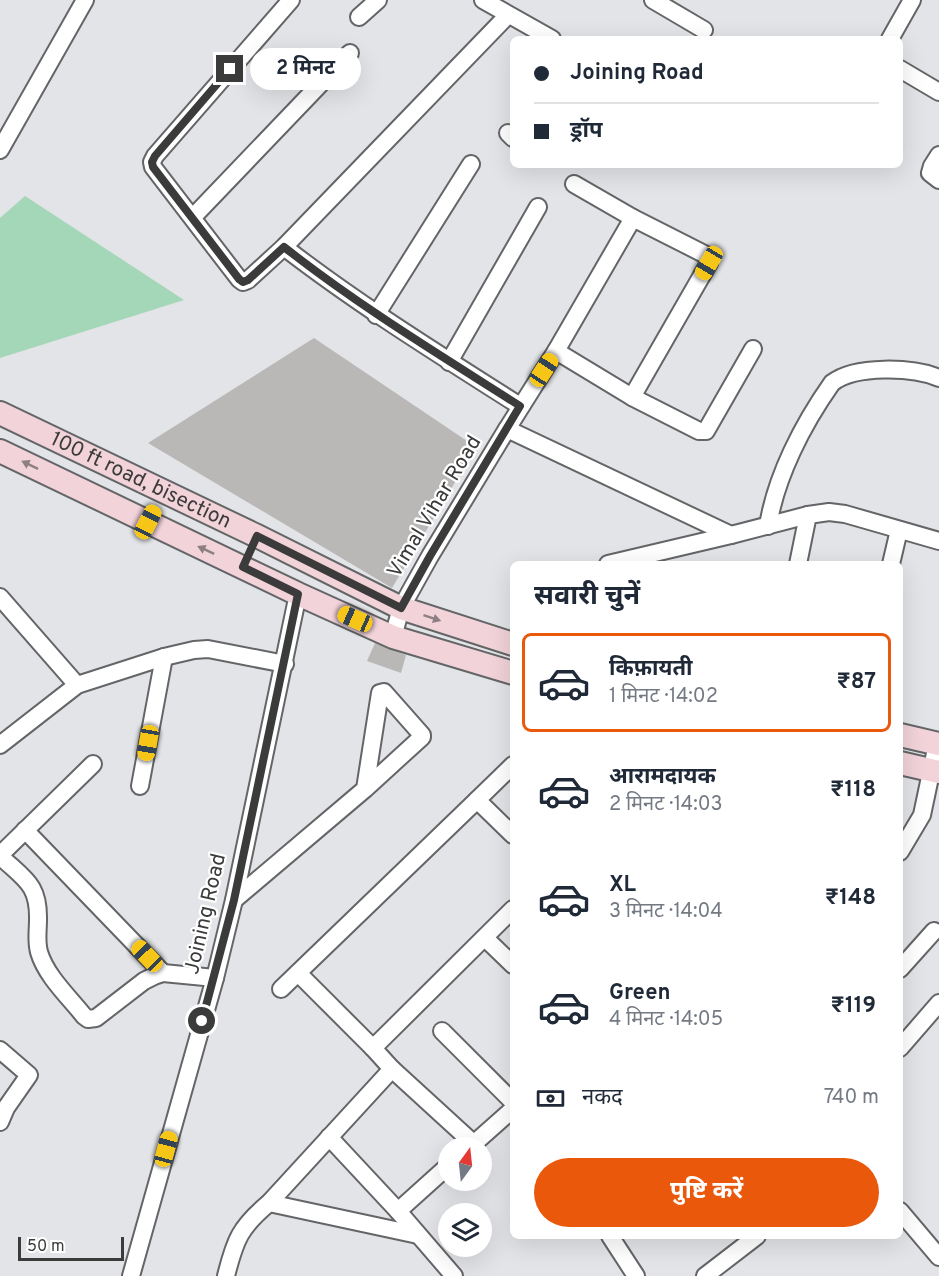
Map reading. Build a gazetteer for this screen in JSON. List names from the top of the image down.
{
  "streets": {
    "street": ["100 ft road, bisection", "Vimal Vihar Road", "Joining Road"]
  },
  "crossings": [
    ["100 ft road, bisection", "Vimal Vihar Road"],
    ["100 ft road, bisection", "Joining Road"]
  ],
  "scale_bar": "50 m",
  "north": "top",
  "page": {
    "banner": ["Joining Road", "ड्रॉप"],
    "bubble": "2 मिनट",
    "heading": "सवारी चुनें",
    "list": [
      {
        "name": "किफ़ायती",
        "note": "1 मिनट · 14:02",
        "value": "₹87"
      },
      {
        "name": "आरामदायक",
        "note": "2 मिनट · 14:03",
        "value": "₹118"
      },
      {
        "name": "XL",
        "note": "3 मिनट · 14:04",
        "value": "₹148"
      },
      {
        "name": "Green",
        "note": "4 मिनट · 14:05",
        "value": "₹119"
      }
    ],
    "pay": ["नकद", "740 m"],
    "buttons": "पुष्टि करें",
    "scale": "50 m"
  }
}
